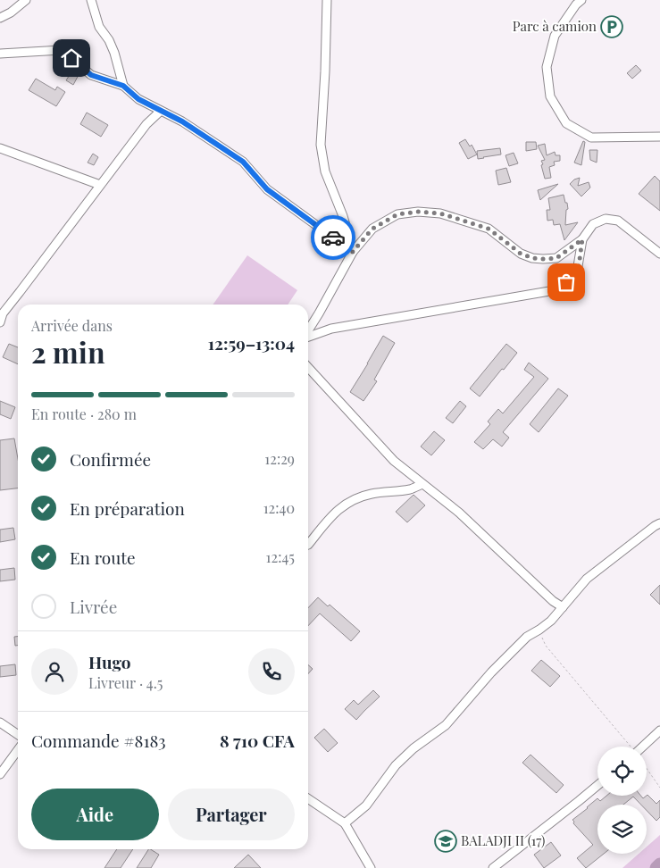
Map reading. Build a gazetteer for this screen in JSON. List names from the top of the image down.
{
  "places": {
    "parking": ["Parc à camion"],
    "school or university": ["BALADJI II (17)"]
  },
  "page": {
    "heading": ["2 min", "Arrivée dans", "12:59–13:04"],
    "panel": [
      "Hugo",
      "Livreur · 4.5",
      "Commande #8183",
      "8 710 CFA"
    ],
    "bar": "En route · 280 m",
    "list": [
      ["Confirmée", "12:29"],
      ["En préparation", "12:40"],
      ["En route", "12:45"],
      "Livrée"
    ],
    "buttons": ["Aide", "Partager"]
  }
}
